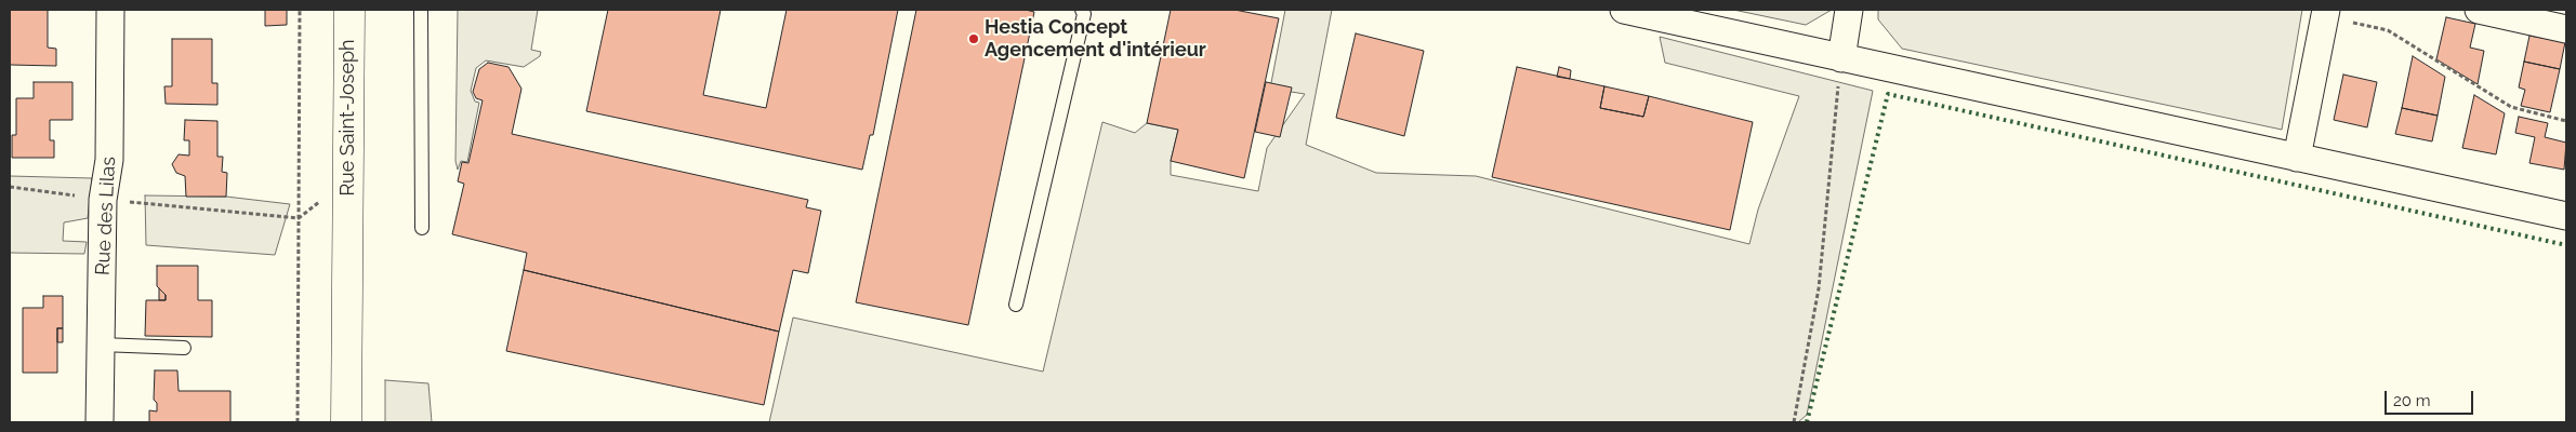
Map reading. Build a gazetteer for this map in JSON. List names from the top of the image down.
{
  "streets": {
    "street": ["Rue Saint-Joseph", "Rue des Lilas"]
  },
  "places": ["Hestia Concept Agencement d'intérieur"],
  "scale_bar": "20 m"
}
